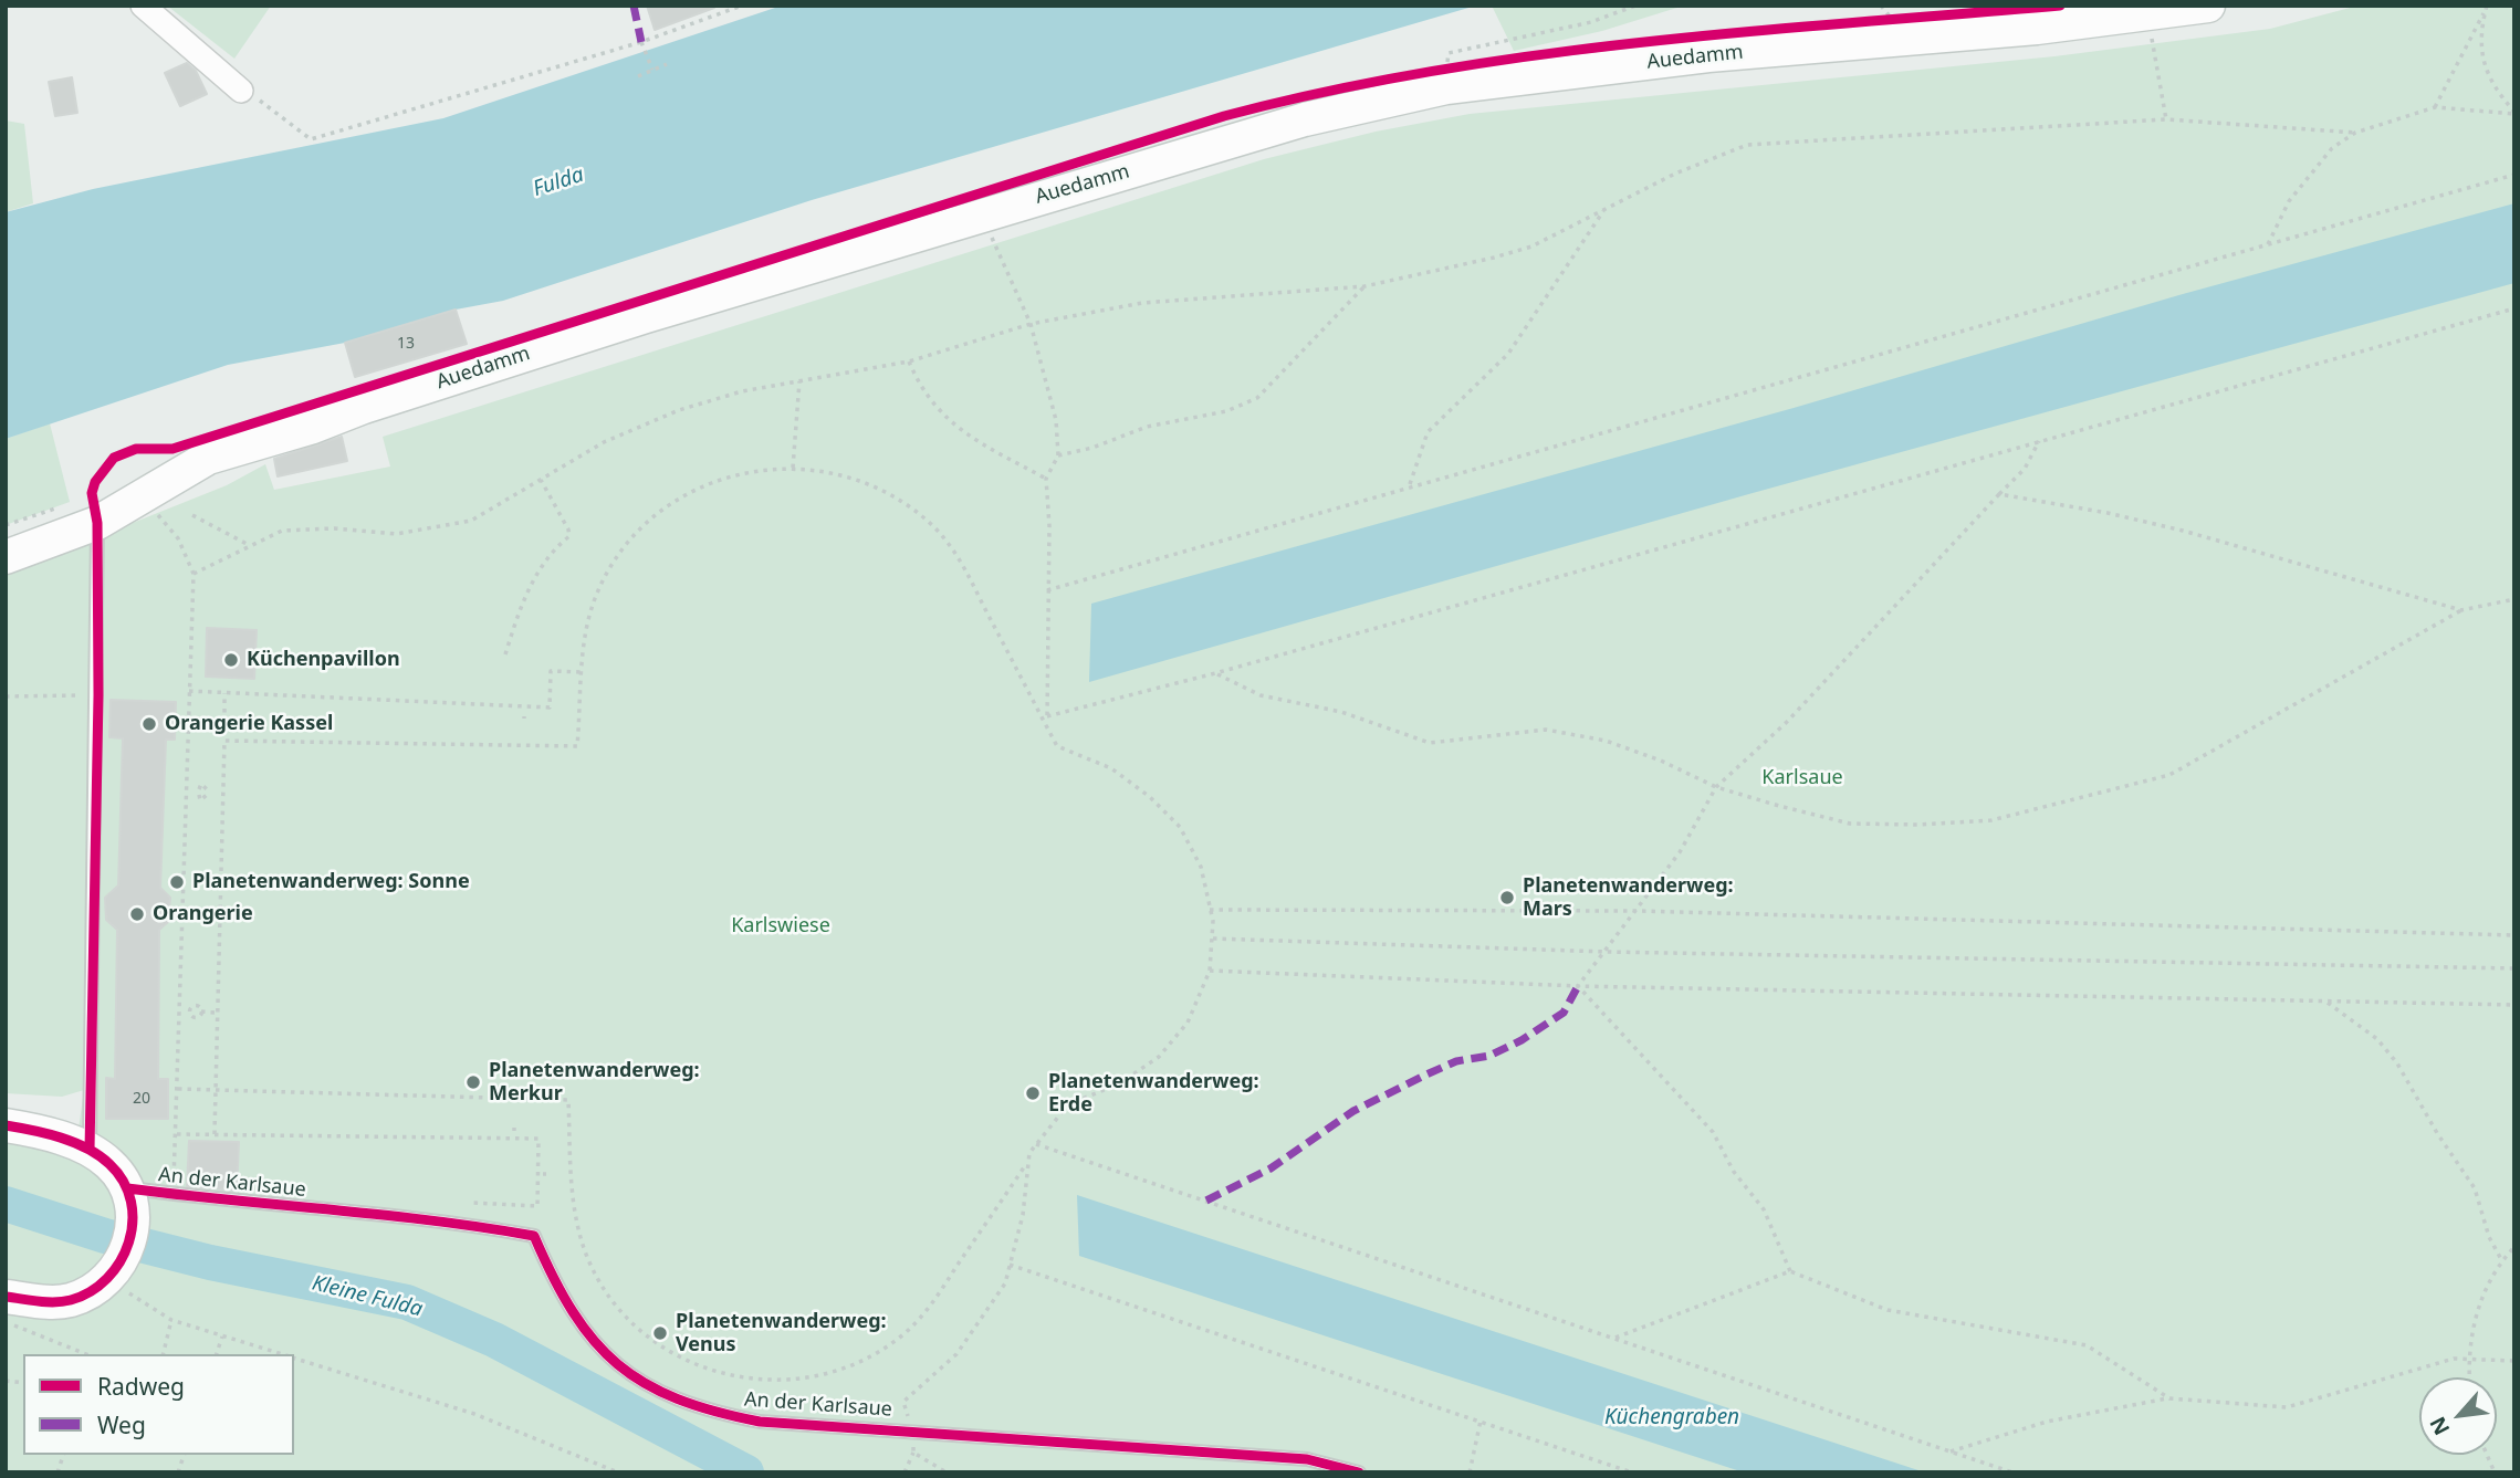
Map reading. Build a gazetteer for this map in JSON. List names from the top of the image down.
{
  "streets": {
    "street": ["Auedamm"],
    "lane": ["An der Karlsaue"]
  },
  "water": ["Fulda", "Kleine Fulda", "Küchengraben"],
  "parks": ["Karlsaue", "Karlswiese"],
  "places": [
    "Küchenpavillon",
    "Orangerie Kassel",
    "Planetenwanderweg: Sonne",
    "Planetenwanderweg: Mars",
    "Orangerie",
    "Planetenwanderweg: Merkur",
    "Planetenwanderweg: Erde",
    "Planetenwanderweg: Venus"
  ],
  "house_numbers": ["13", "20"],
  "legend": ["Radweg", "Weg"],
  "north": "bottom left"
}
